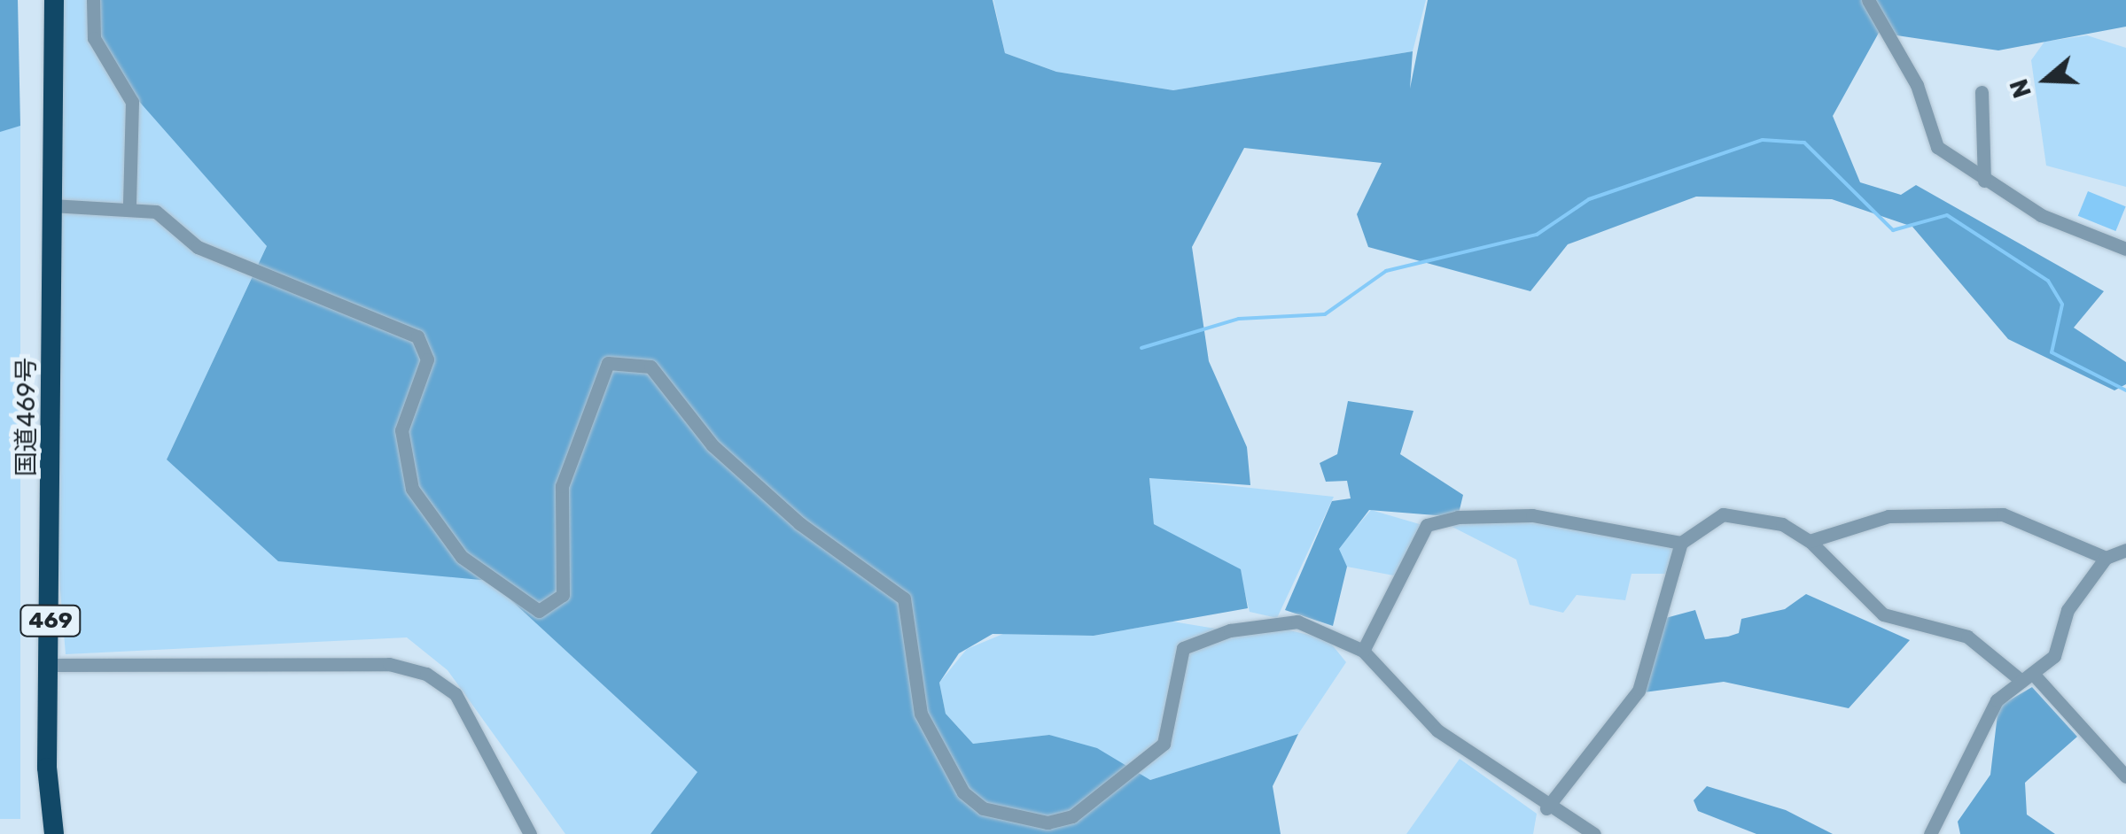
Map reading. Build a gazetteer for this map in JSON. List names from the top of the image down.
{
  "streets": {
    "highway": ["国道469号", "469"]
  },
  "north": "left"
}
